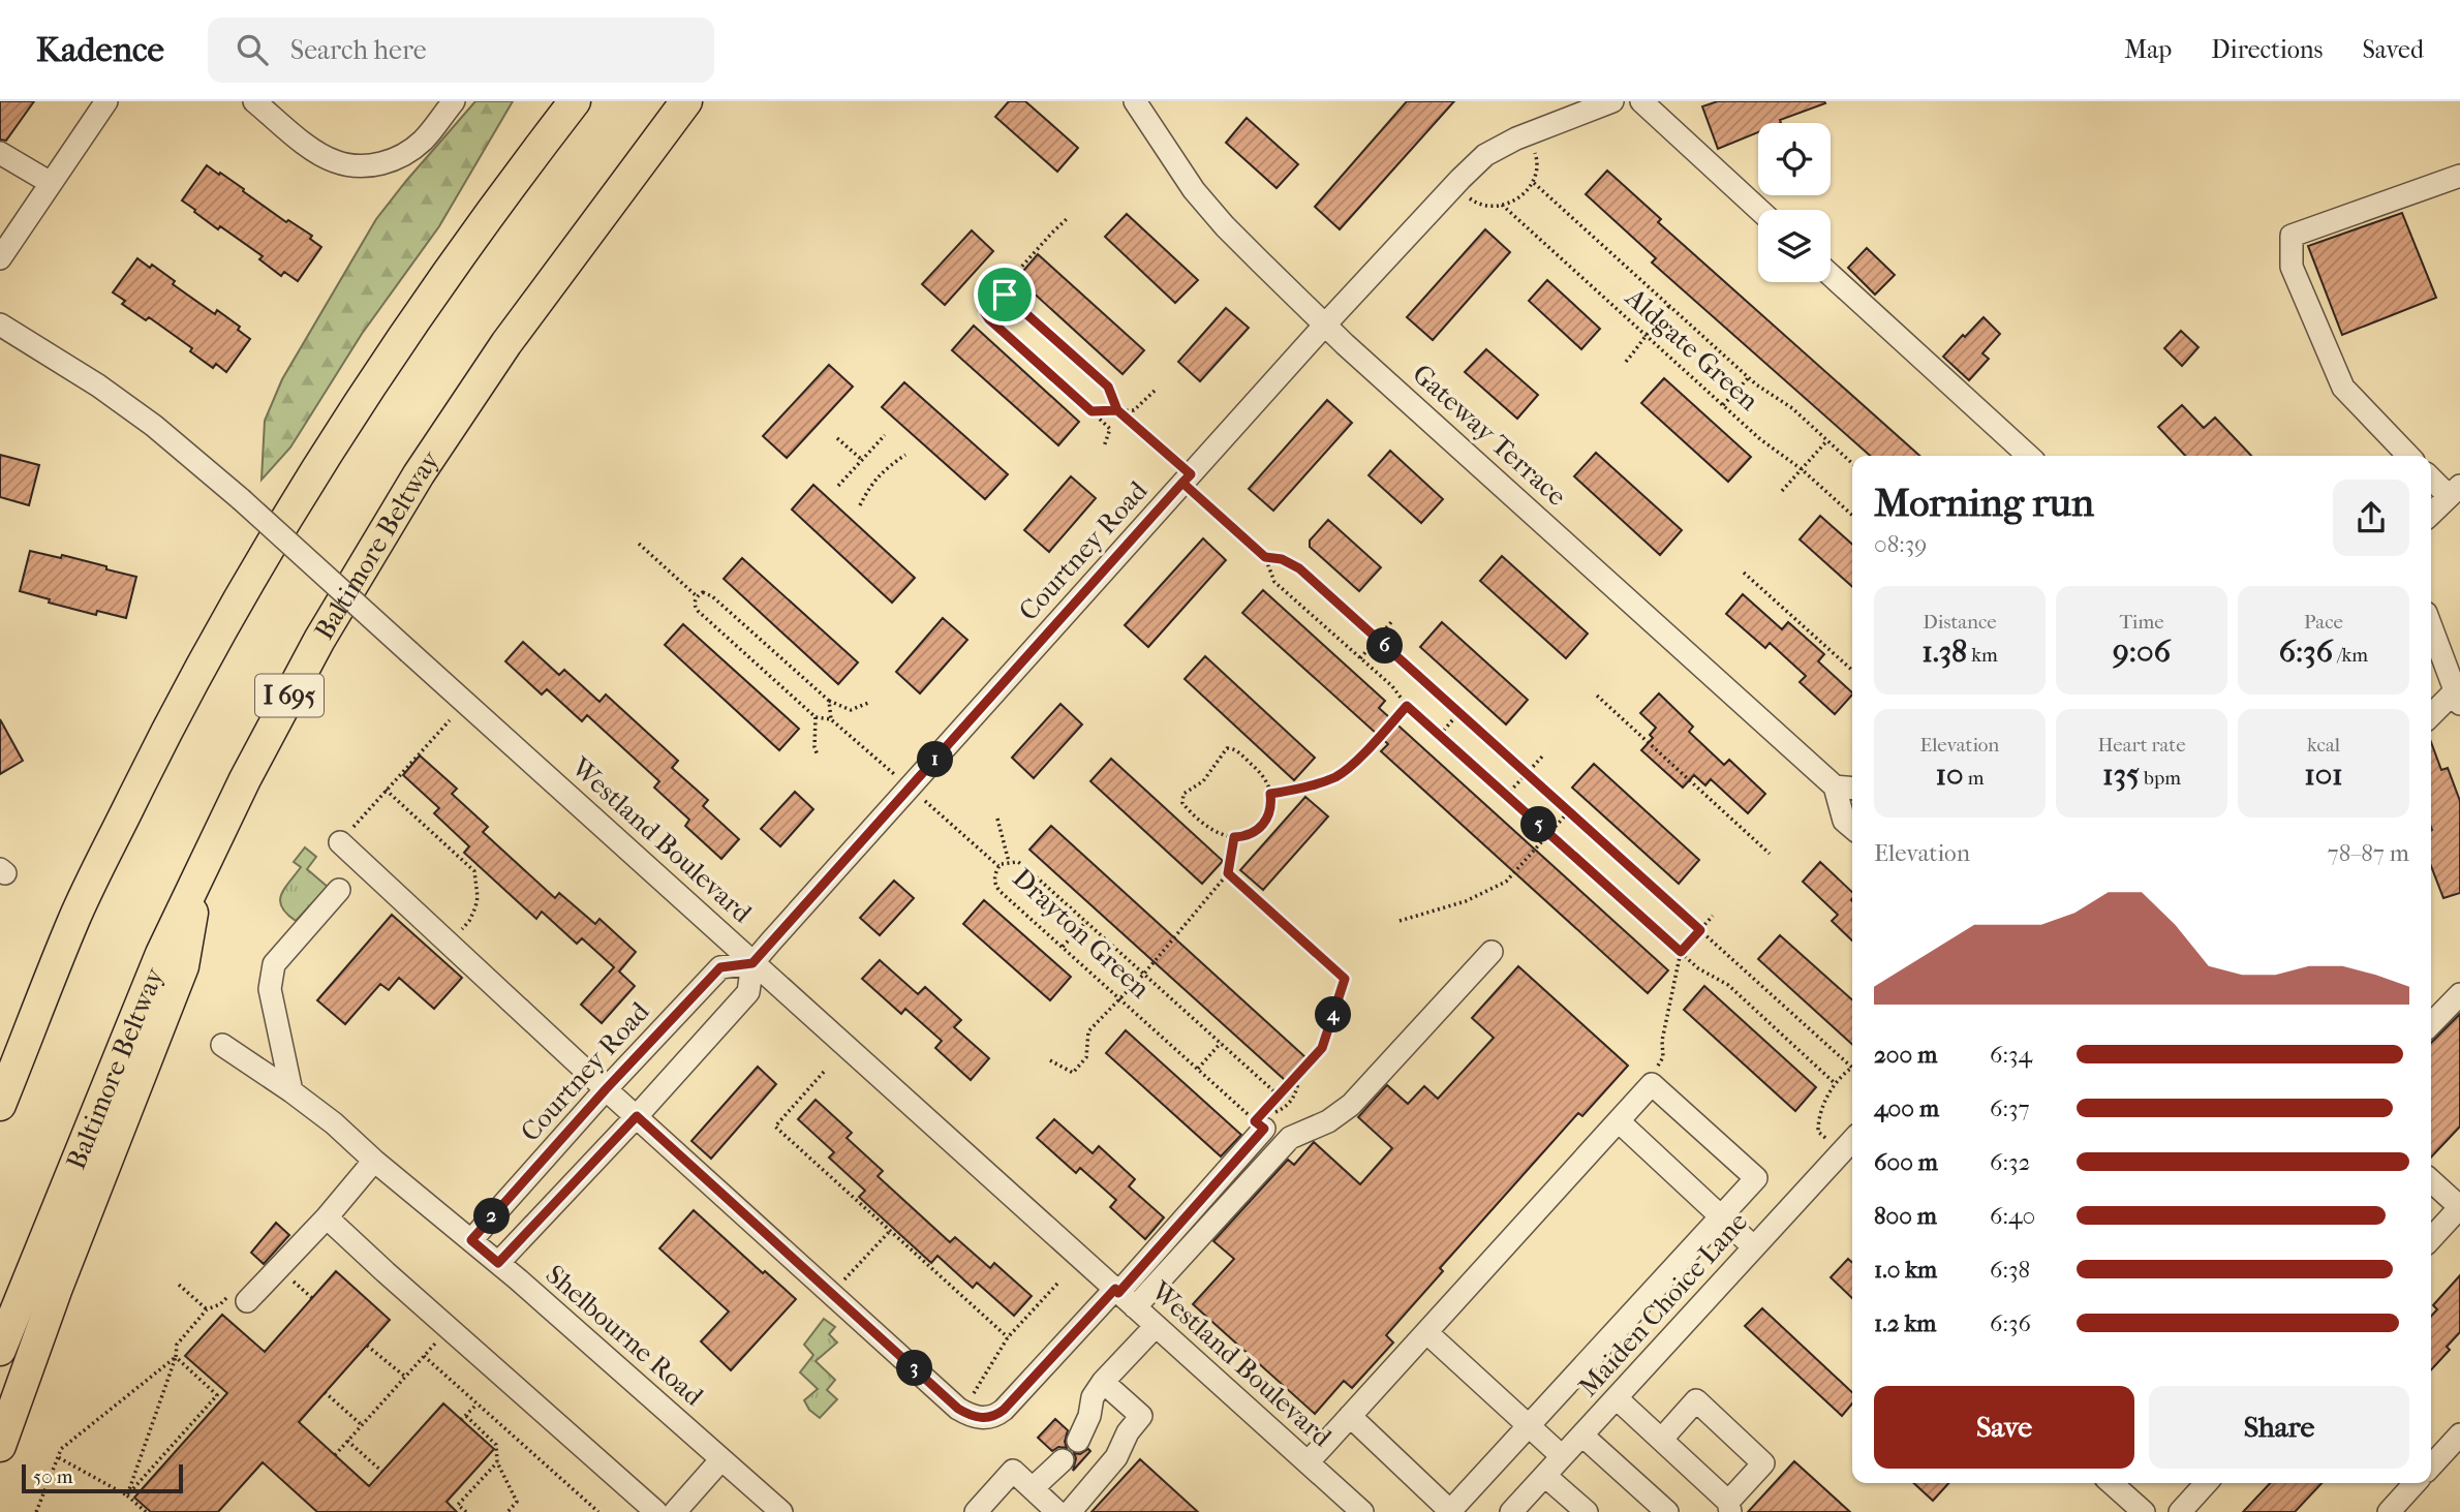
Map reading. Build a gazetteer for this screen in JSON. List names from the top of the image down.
{
  "streets": {
    "highway": ["Baltimore Beltway", "I 695"],
    "street": [
      "Gateway Terrace",
      "Courtney Road",
      "Westland Boulevard",
      "Maiden Choice Lane",
      "Shelbourne Road"
    ],
    "path": ["Aldgate Green", "Drayton Green"]
  },
  "crossings": [
    ["Gateway Terrace", "Courtney Road"],
    ["Courtney Road", "Westland Boulevard"],
    ["Courtney Road", "Shelbourne Road"]
  ],
  "scale_bar": "50 m",
  "page": {
    "header": "Kadence",
    "search": "Search here",
    "nav": ["Map", "Directions", "Saved"],
    "heading": ["Morning run", "08:39"],
    "stats": [
      ["Distance", "1.38 km"],
      ["Time", "9:06"],
      ["Pace", "6:36 /km"],
      ["Elevation", "10 m"],
      ["Heart rate", "135 bpm"],
      ["kcal", "101"]
    ],
    "pins": [
      "6",
      "1",
      "5",
      "4",
      "2",
      "3"
    ],
    "chart": ["Elevation", "78–87 m"],
    "list": [
      {
        "name": "200 m",
        "note": "6:34"
      },
      {
        "name": "400 m",
        "note": "6:37"
      },
      {
        "name": "600 m",
        "note": "6:32"
      },
      {
        "name": "800 m",
        "note": "6:40"
      },
      {
        "name": "1.0 km",
        "note": "6:38"
      },
      {
        "name": "1.2 km",
        "note": "6:36"
      }
    ],
    "buttons": ["Save", "Share"],
    "scale": "50 m"
  }
}
